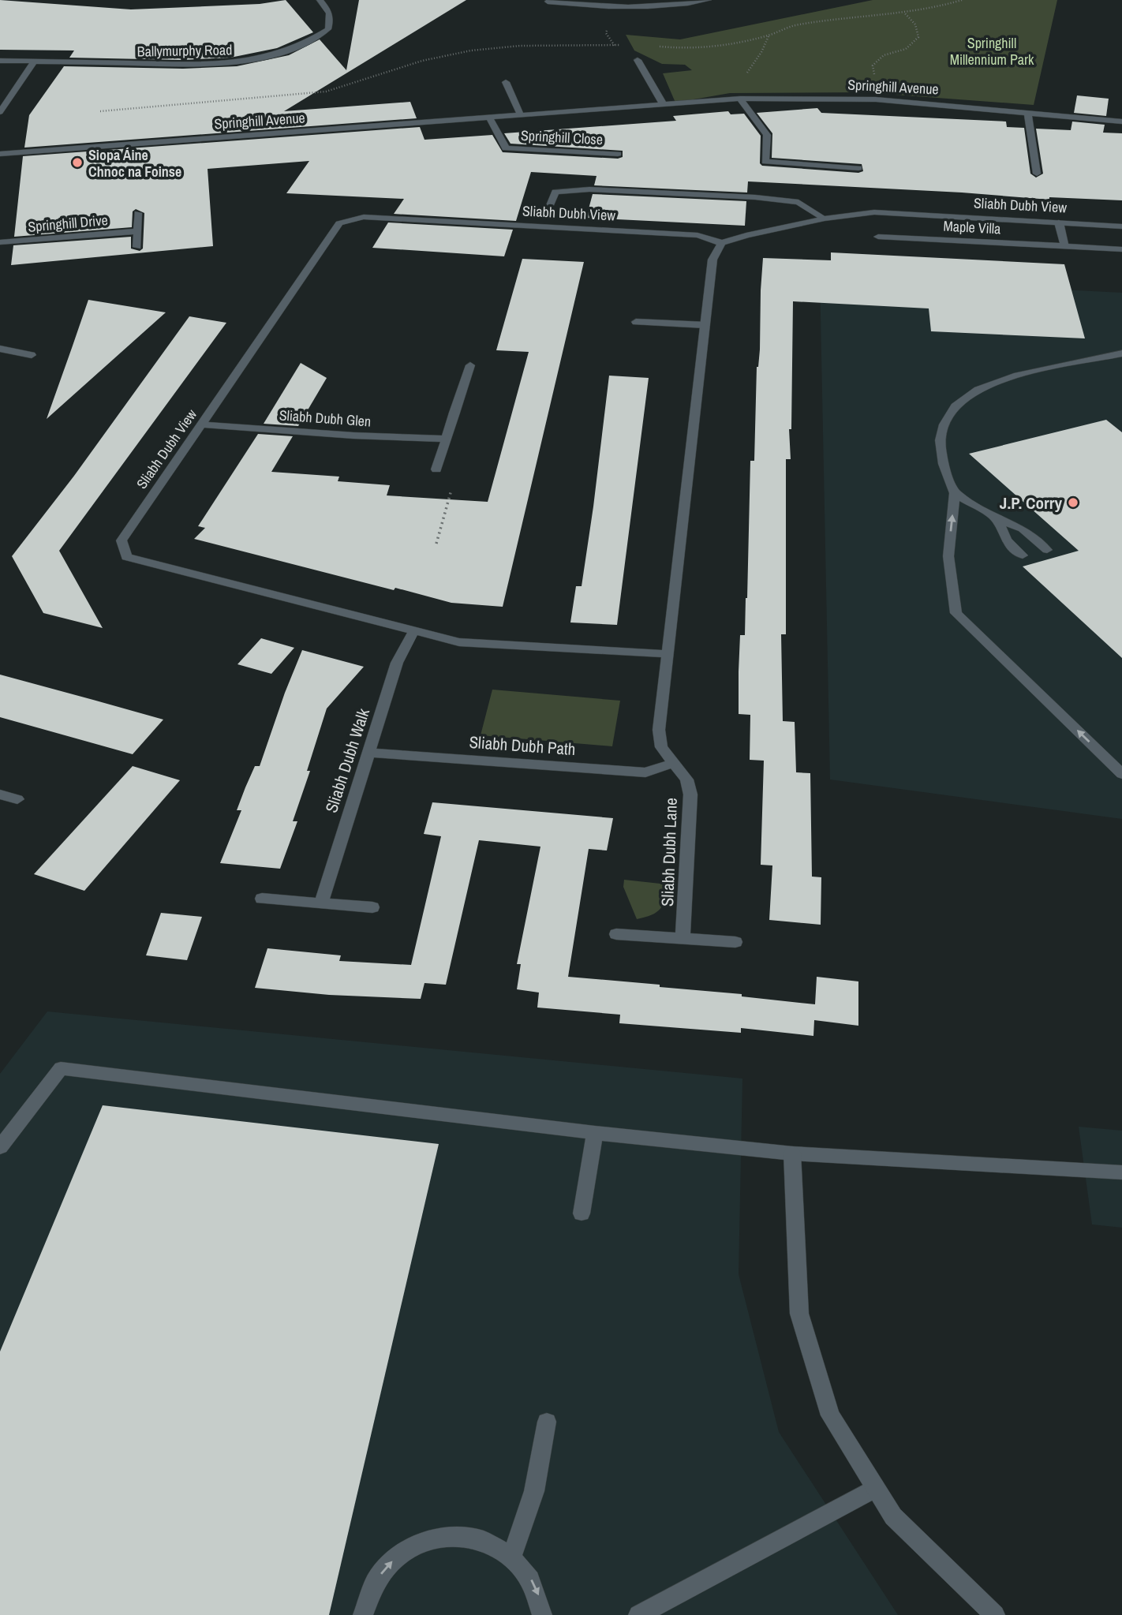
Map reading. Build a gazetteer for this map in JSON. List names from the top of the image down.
{
  "streets": {
    "street": [
      "Ballymurphy Road",
      "Springhill Avenue",
      "Springhill Close",
      "Sliabh Dubh View",
      "Springhill Drive",
      "Maple Villa",
      "Sliabh Dubh Glen",
      "Sliabh Dubh Path",
      "Sliabh Dubh Walk",
      "Sliabh Dubh Lane"
    ]
  },
  "crossings": [
    ["Springhill Avenue", "Springhill Close"],
    ["Sliabh Dubh View", "Sliabh Dubh Glen"],
    ["Sliabh Dubh View", "Sliabh Dubh Walk"],
    ["Sliabh Dubh View", "Sliabh Dubh Lane"],
    ["Sliabh Dubh Path", "Sliabh Dubh Walk"],
    ["Sliabh Dubh Path", "Sliabh Dubh Lane"]
  ],
  "parks": ["Springhill Millennium Park"],
  "places": ["Siopa Áine Chnoc na Foinse", "J.P. Corry"]
}
